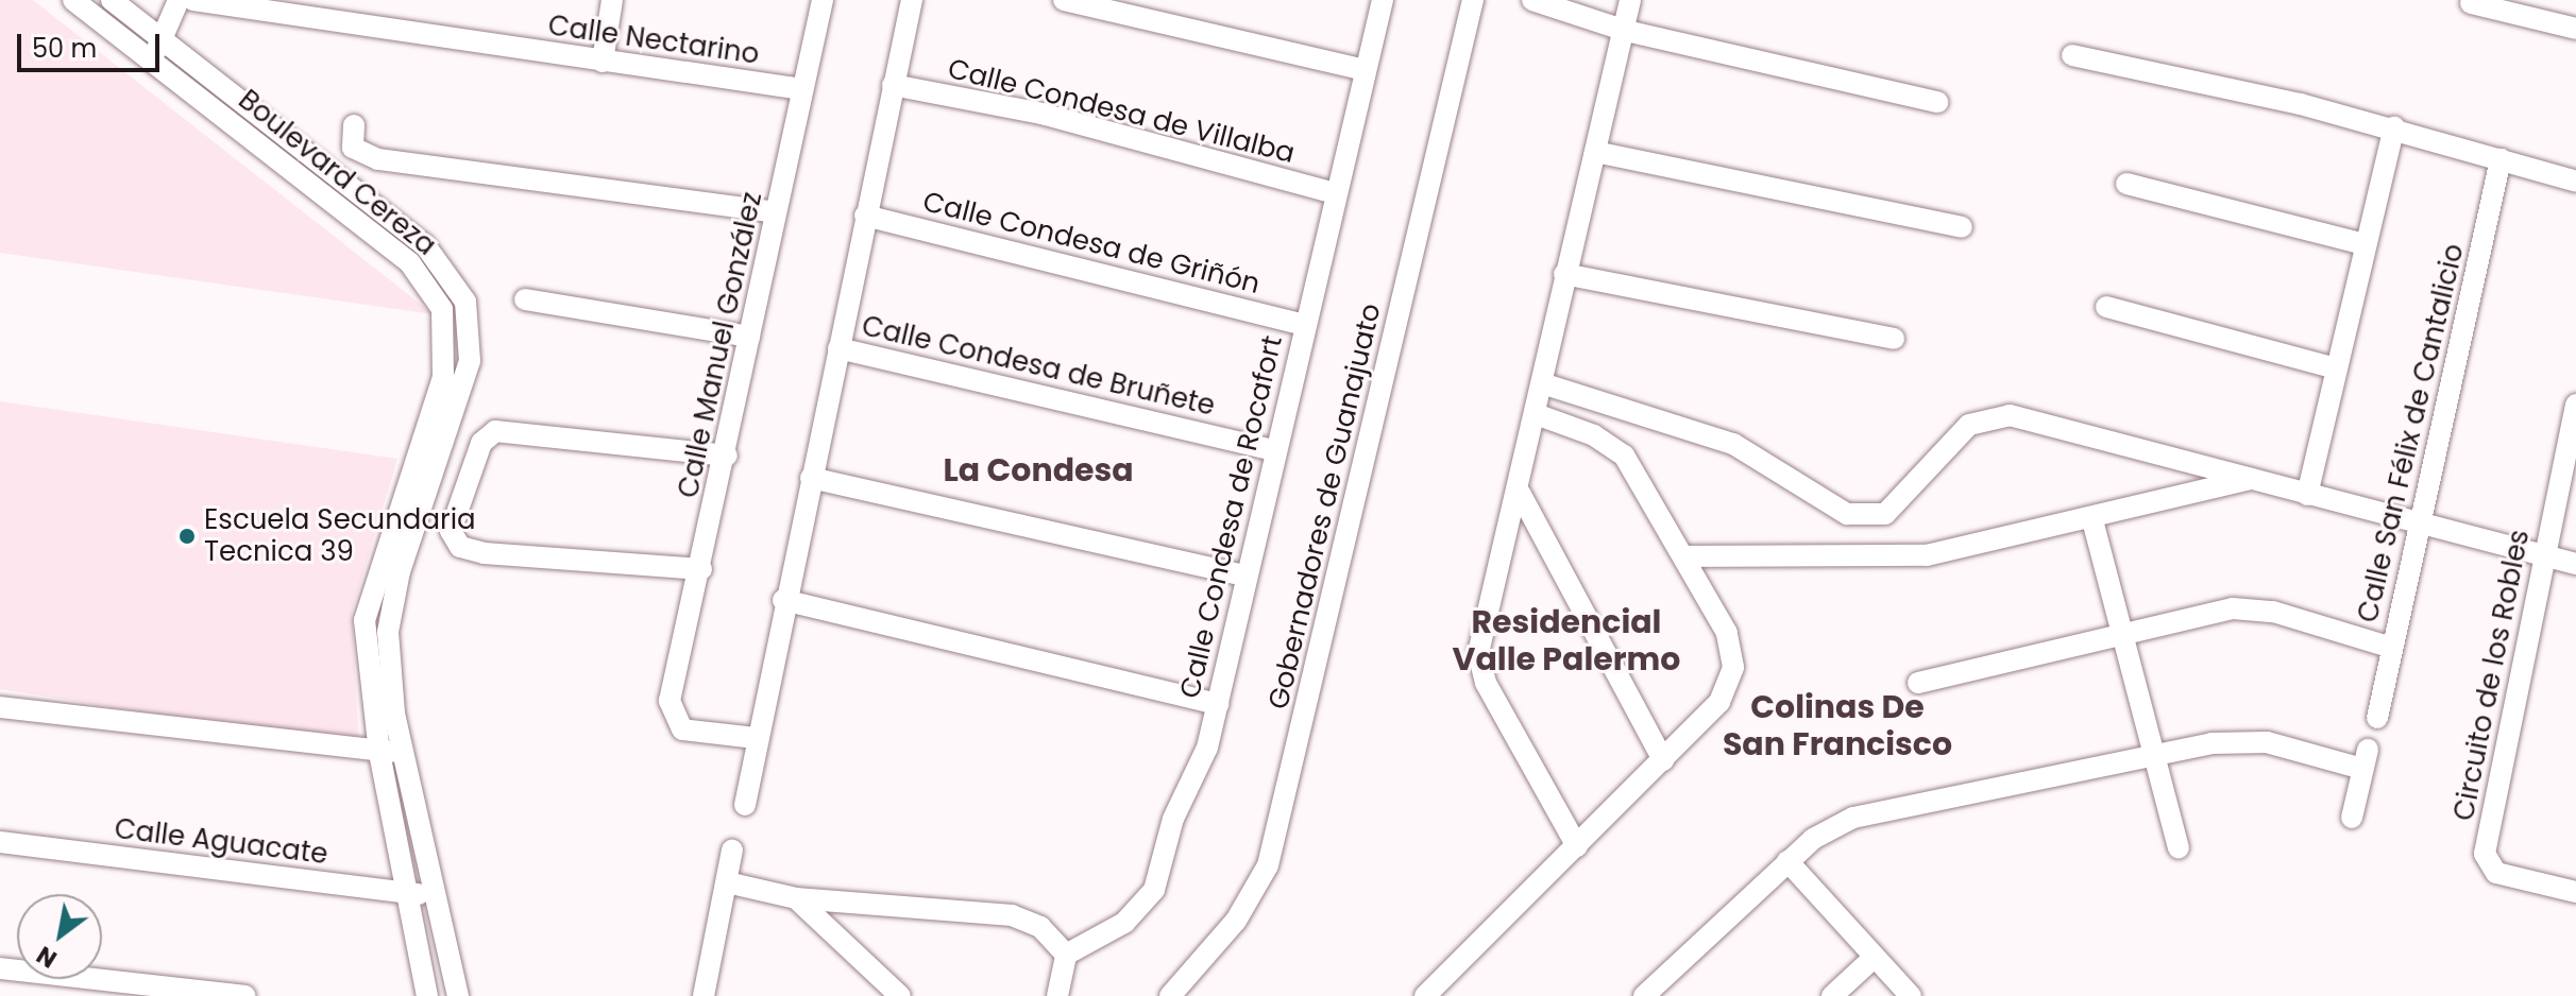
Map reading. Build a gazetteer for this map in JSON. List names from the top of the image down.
{
  "streets": {
    "street": [
      "Calle Nectarino",
      "Calle Condesa de Villalba",
      "Boulevard Cereza",
      "Calle Condesa de Griñón",
      "Calle Manuel González",
      "Calle Condesa de Bruñete",
      "Calle San Félix de Cantalicio",
      "Gobernadores de Guanajuato",
      "Calle Condesa de Rocafort",
      "Circuito de los Robles",
      "Calle Aguacate"
    ]
  },
  "crossings": [
    ["Calle Nectarino", "Calle Manuel González"],
    ["Calle Condesa de Villalba", "Calle Condesa de Rocafort"],
    ["Boulevard Cereza", "Calle Aguacate"],
    ["Calle Condesa de Griñón", "Calle Condesa de Rocafort"],
    ["Calle Condesa de Bruñete", "Calle Condesa de Rocafort"]
  ],
  "districts": ["La Condesa", "Residencial Valle Palermo", "Colinas De San Francisco"],
  "places": ["Escuela Secundaria Tecnica 39"],
  "scale_bar": "50 m",
  "north": "bottom left"
}
